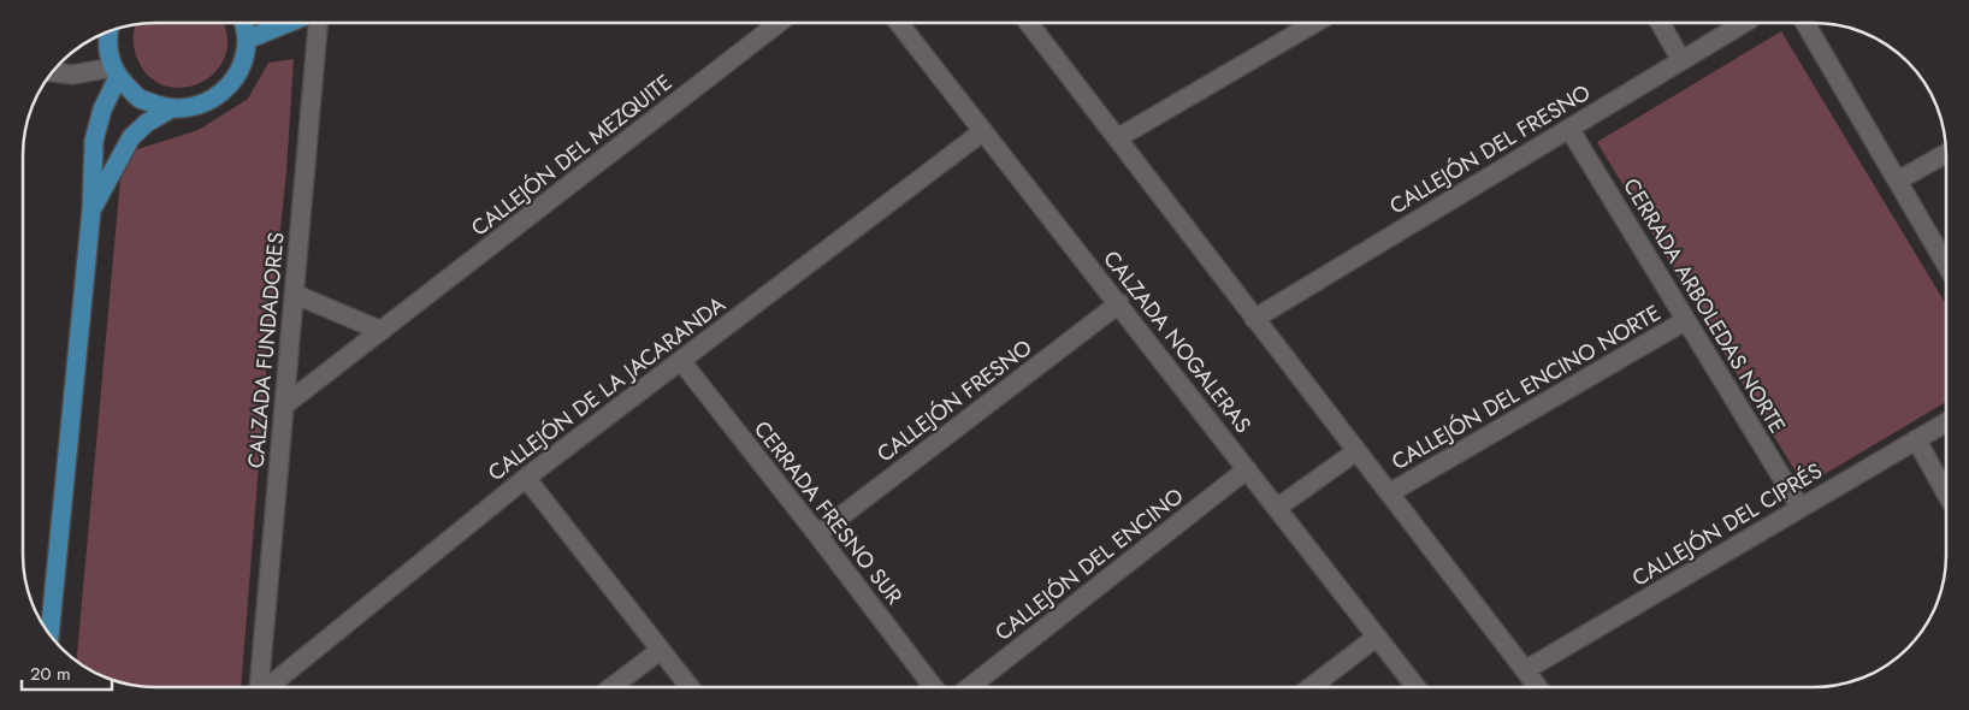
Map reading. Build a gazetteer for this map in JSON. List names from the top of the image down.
{
  "streets": {
    "street": [
      "CALLEJÓN DEL FRESNO",
      "CALLEJÓN DEL MEZQUITE",
      "CERRADA ARBOLEDAS NORTE",
      "CALZADA NOGALERAS",
      "CALZADA FUNDADORES",
      "CALLEJÓN DEL ENCINO NORTE",
      "CALLEJÓN DE LA JACARANDA",
      "CALLEJÓN FRESNO",
      "CERRADA FRESNO SUR",
      "CALLEJÓN DEL CIPRÉS",
      "CALLEJÓN DEL ENCINO"
    ]
  },
  "crossings": [
    ["CALLEJÓN DEL FRESNO", "CERRADA ARBOLEDAS NORTE"],
    ["CALLEJÓN DEL MEZQUITE", "CALZADA FUNDADORES"],
    ["CERRADA ARBOLEDAS NORTE", "CALLEJÓN DEL ENCINO NORTE"],
    ["CERRADA ARBOLEDAS NORTE", "CALLEJÓN DEL CIPRÉS"],
    ["CALZADA NOGALERAS", "CALLEJÓN DE LA JACARANDA"],
    ["CALZADA NOGALERAS", "CALLEJÓN FRESNO"],
    ["CALZADA NOGALERAS", "CALLEJÓN DEL ENCINO"],
    ["CALLEJÓN DE LA JACARANDA", "CERRADA FRESNO SUR"],
    ["CALLEJÓN FRESNO", "CERRADA FRESNO SUR"]
  ],
  "scale_bar": "20 m"
}
